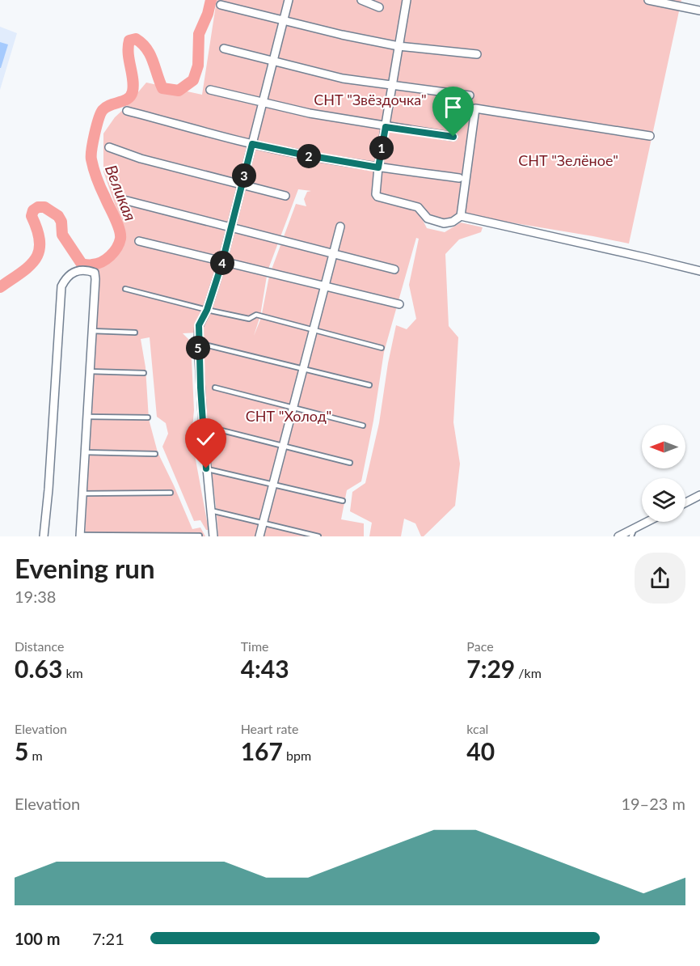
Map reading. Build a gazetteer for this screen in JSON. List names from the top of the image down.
{
  "water": ["Великая"],
  "parks": ["СНТ \"Звёздочка\"", "СНТ \"Зелёное\"", "СНТ \"Холод\""],
  "north": "left",
  "page": {
    "pins": [
      "1",
      "2",
      "3",
      "4",
      "5"
    ],
    "heading": ["Evening run", "19:38"],
    "stats": [
      ["Distance", "0.63 km"],
      ["Time", "4:43"],
      ["Pace", "7:29 /km"],
      ["Elevation", "5 m"],
      ["Heart rate", "167 bpm"],
      ["kcal", "40"]
    ],
    "chart": ["Elevation", "19–23 m"],
    "list": [
      {
        "name": "100 m",
        "note": "7:21"
      }
    ]
  }
}
